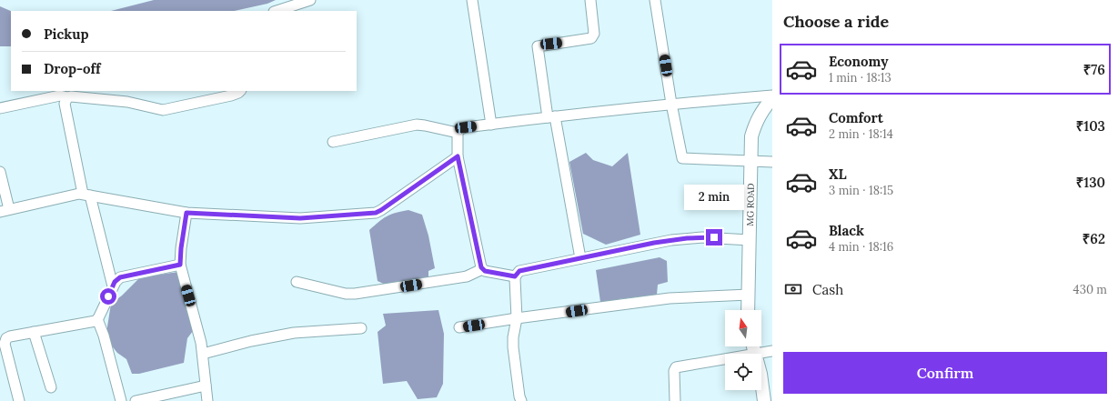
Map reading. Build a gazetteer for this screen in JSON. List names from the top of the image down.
{
  "streets": {
    "street": ["MG ROAD"]
  },
  "north": "top",
  "page": {
    "heading": "Choose a ride",
    "banner": ["Pickup", "Drop-off"],
    "list": [
      {
        "name": "Economy",
        "note": "1 min · 18:13",
        "value": "₹76"
      },
      {
        "name": "Comfort",
        "note": "2 min · 18:14",
        "value": "₹103"
      },
      {
        "name": "XL",
        "note": "3 min · 18:15",
        "value": "₹130"
      },
      {
        "name": "Black",
        "note": "4 min · 18:16",
        "value": "₹62"
      }
    ],
    "bubble": "2 min",
    "pay": ["Cash", "430 m"],
    "buttons": "Confirm"
  }
}
